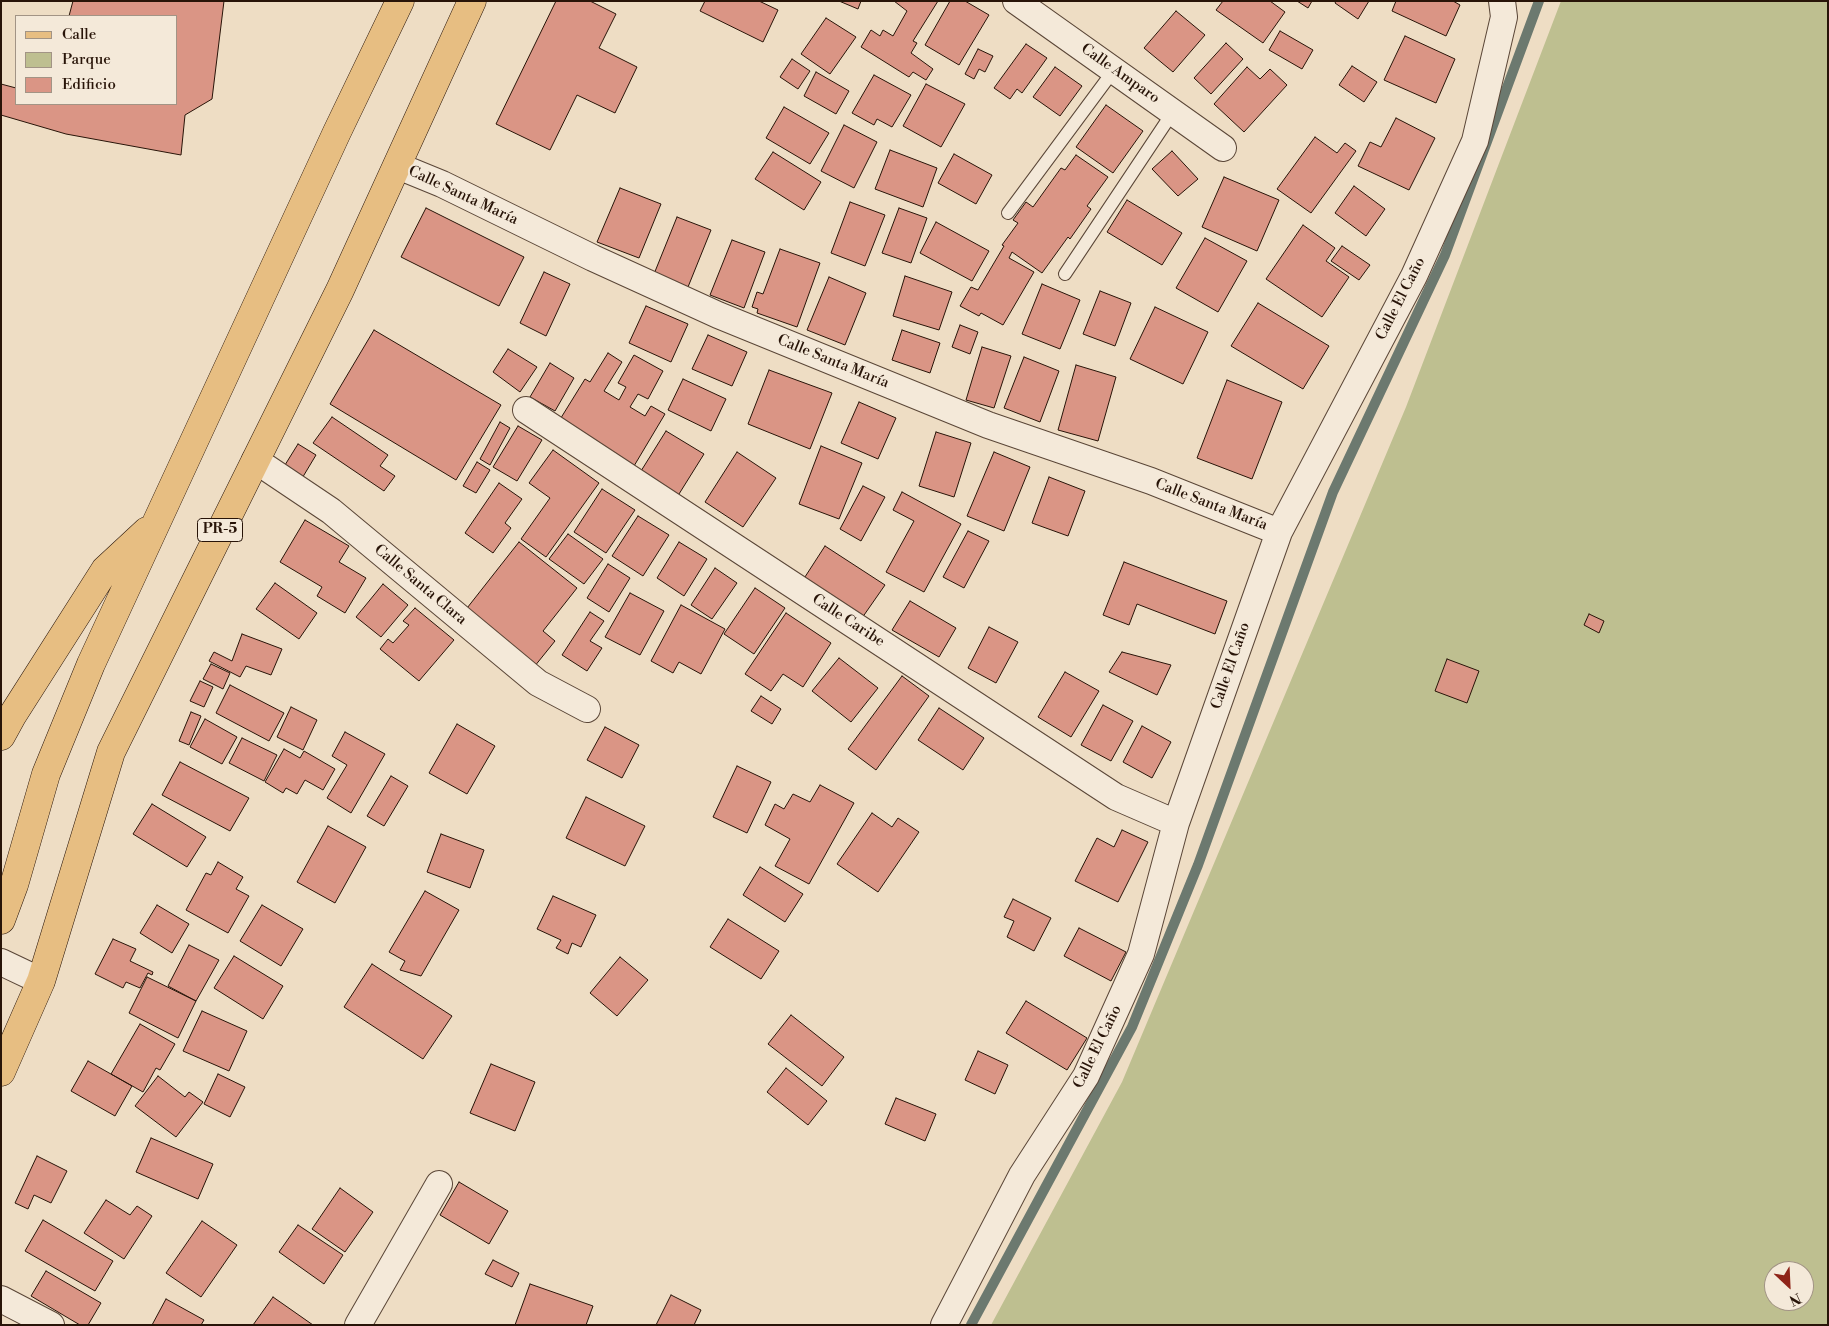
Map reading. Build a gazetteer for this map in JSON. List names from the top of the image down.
{
  "streets": {
    "main road": ["PR-5"],
    "street": [
      "Calle Amparo",
      "Calle Santa María",
      "Calle El Caño",
      "Calle Santa Clara",
      "Calle Caribe"
    ]
  },
  "crossings": [
    ["Calle Santa María", "Calle El Caño"],
    ["Calle Santa María", "PR-5"],
    ["Calle El Caño", "Calle Caribe"],
    ["PR-5", "Calle Santa Clara"]
  ],
  "legend": ["Calle", "Parque", "Edificio"],
  "north": "bottom right"
}
